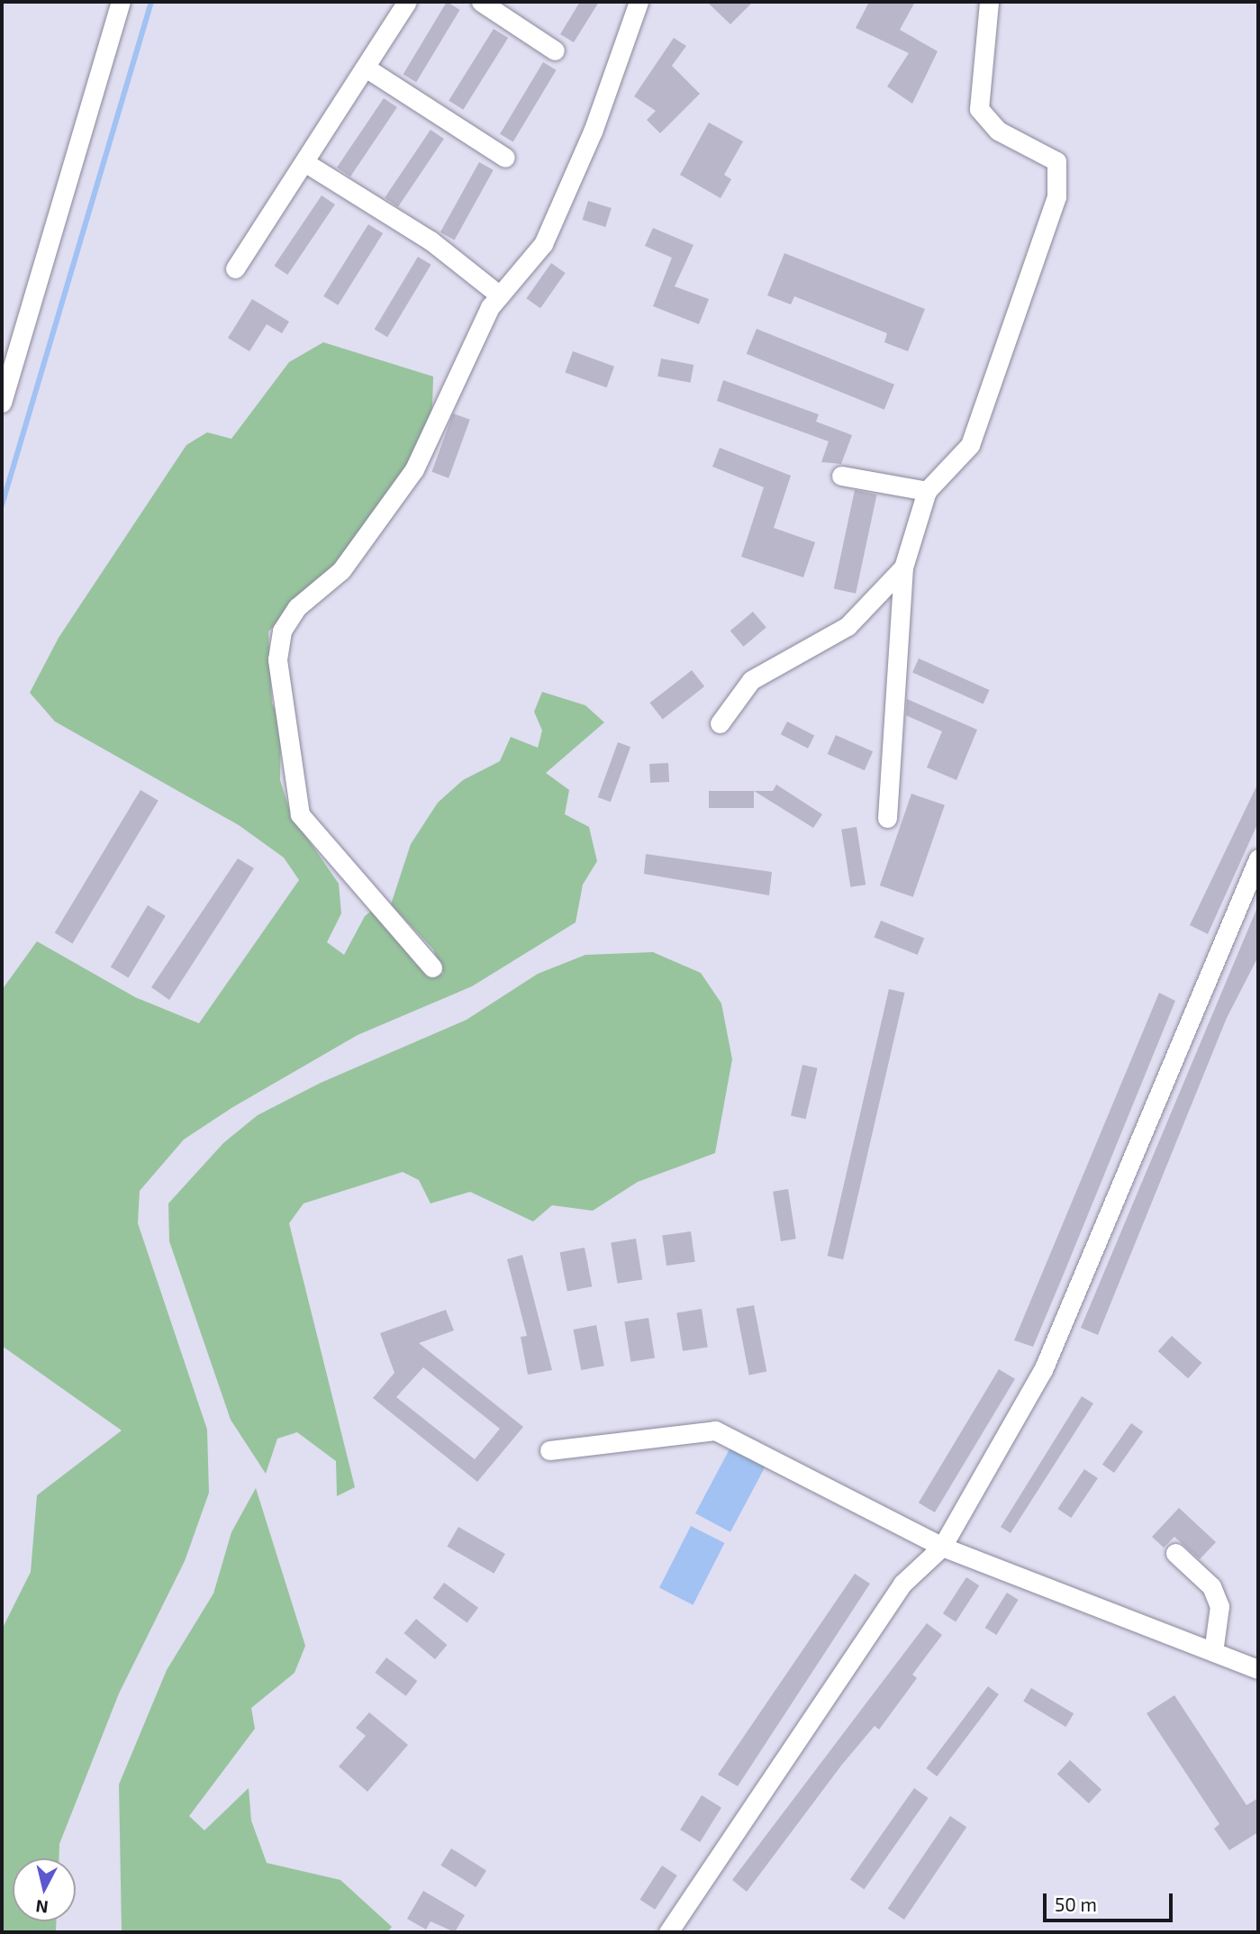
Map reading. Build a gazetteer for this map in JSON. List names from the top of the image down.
{
  "scale_bar": "50 m",
  "north": "bottom"
}
